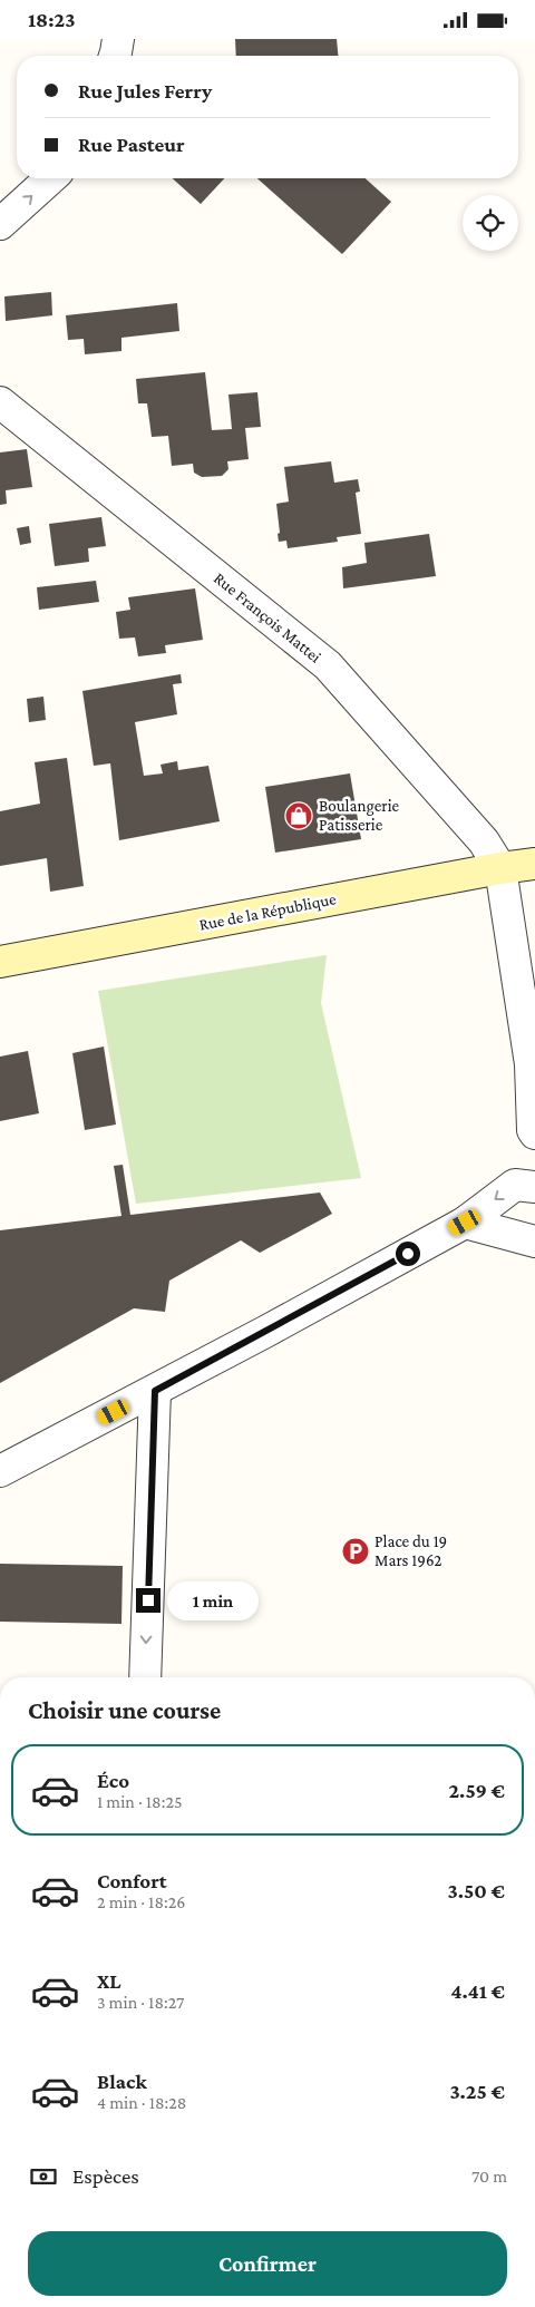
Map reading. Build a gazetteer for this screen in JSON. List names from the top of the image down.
{
  "streets": {
    "main road": ["Rue de la République"],
    "street": ["Rue François Mattei"]
  },
  "crossings": [
    ["Rue François Mattei", "Rue de la République"]
  ],
  "places": {
    "shop": ["Boulangerie Patisserie"],
    "parking": ["Place du 19 Mars 1962"]
  },
  "page": {
    "status": "18:23",
    "banner": ["Rue Jules Ferry", "Rue Pasteur"],
    "bubble": "1 min",
    "heading": "Choisir une course",
    "list": [
      {
        "name": "Éco",
        "note": "1 min · 18:25",
        "value": "2.59 €"
      },
      {
        "name": "Confort",
        "note": "2 min · 18:26",
        "value": "3.50 €"
      },
      {
        "name": "XL",
        "note": "3 min · 18:27",
        "value": "4.41 €"
      },
      {
        "name": "Black",
        "note": "4 min · 18:28",
        "value": "3.25 €"
      }
    ],
    "pay": ["Espèces", "70 m"],
    "buttons": "Confirmer"
  }
}
